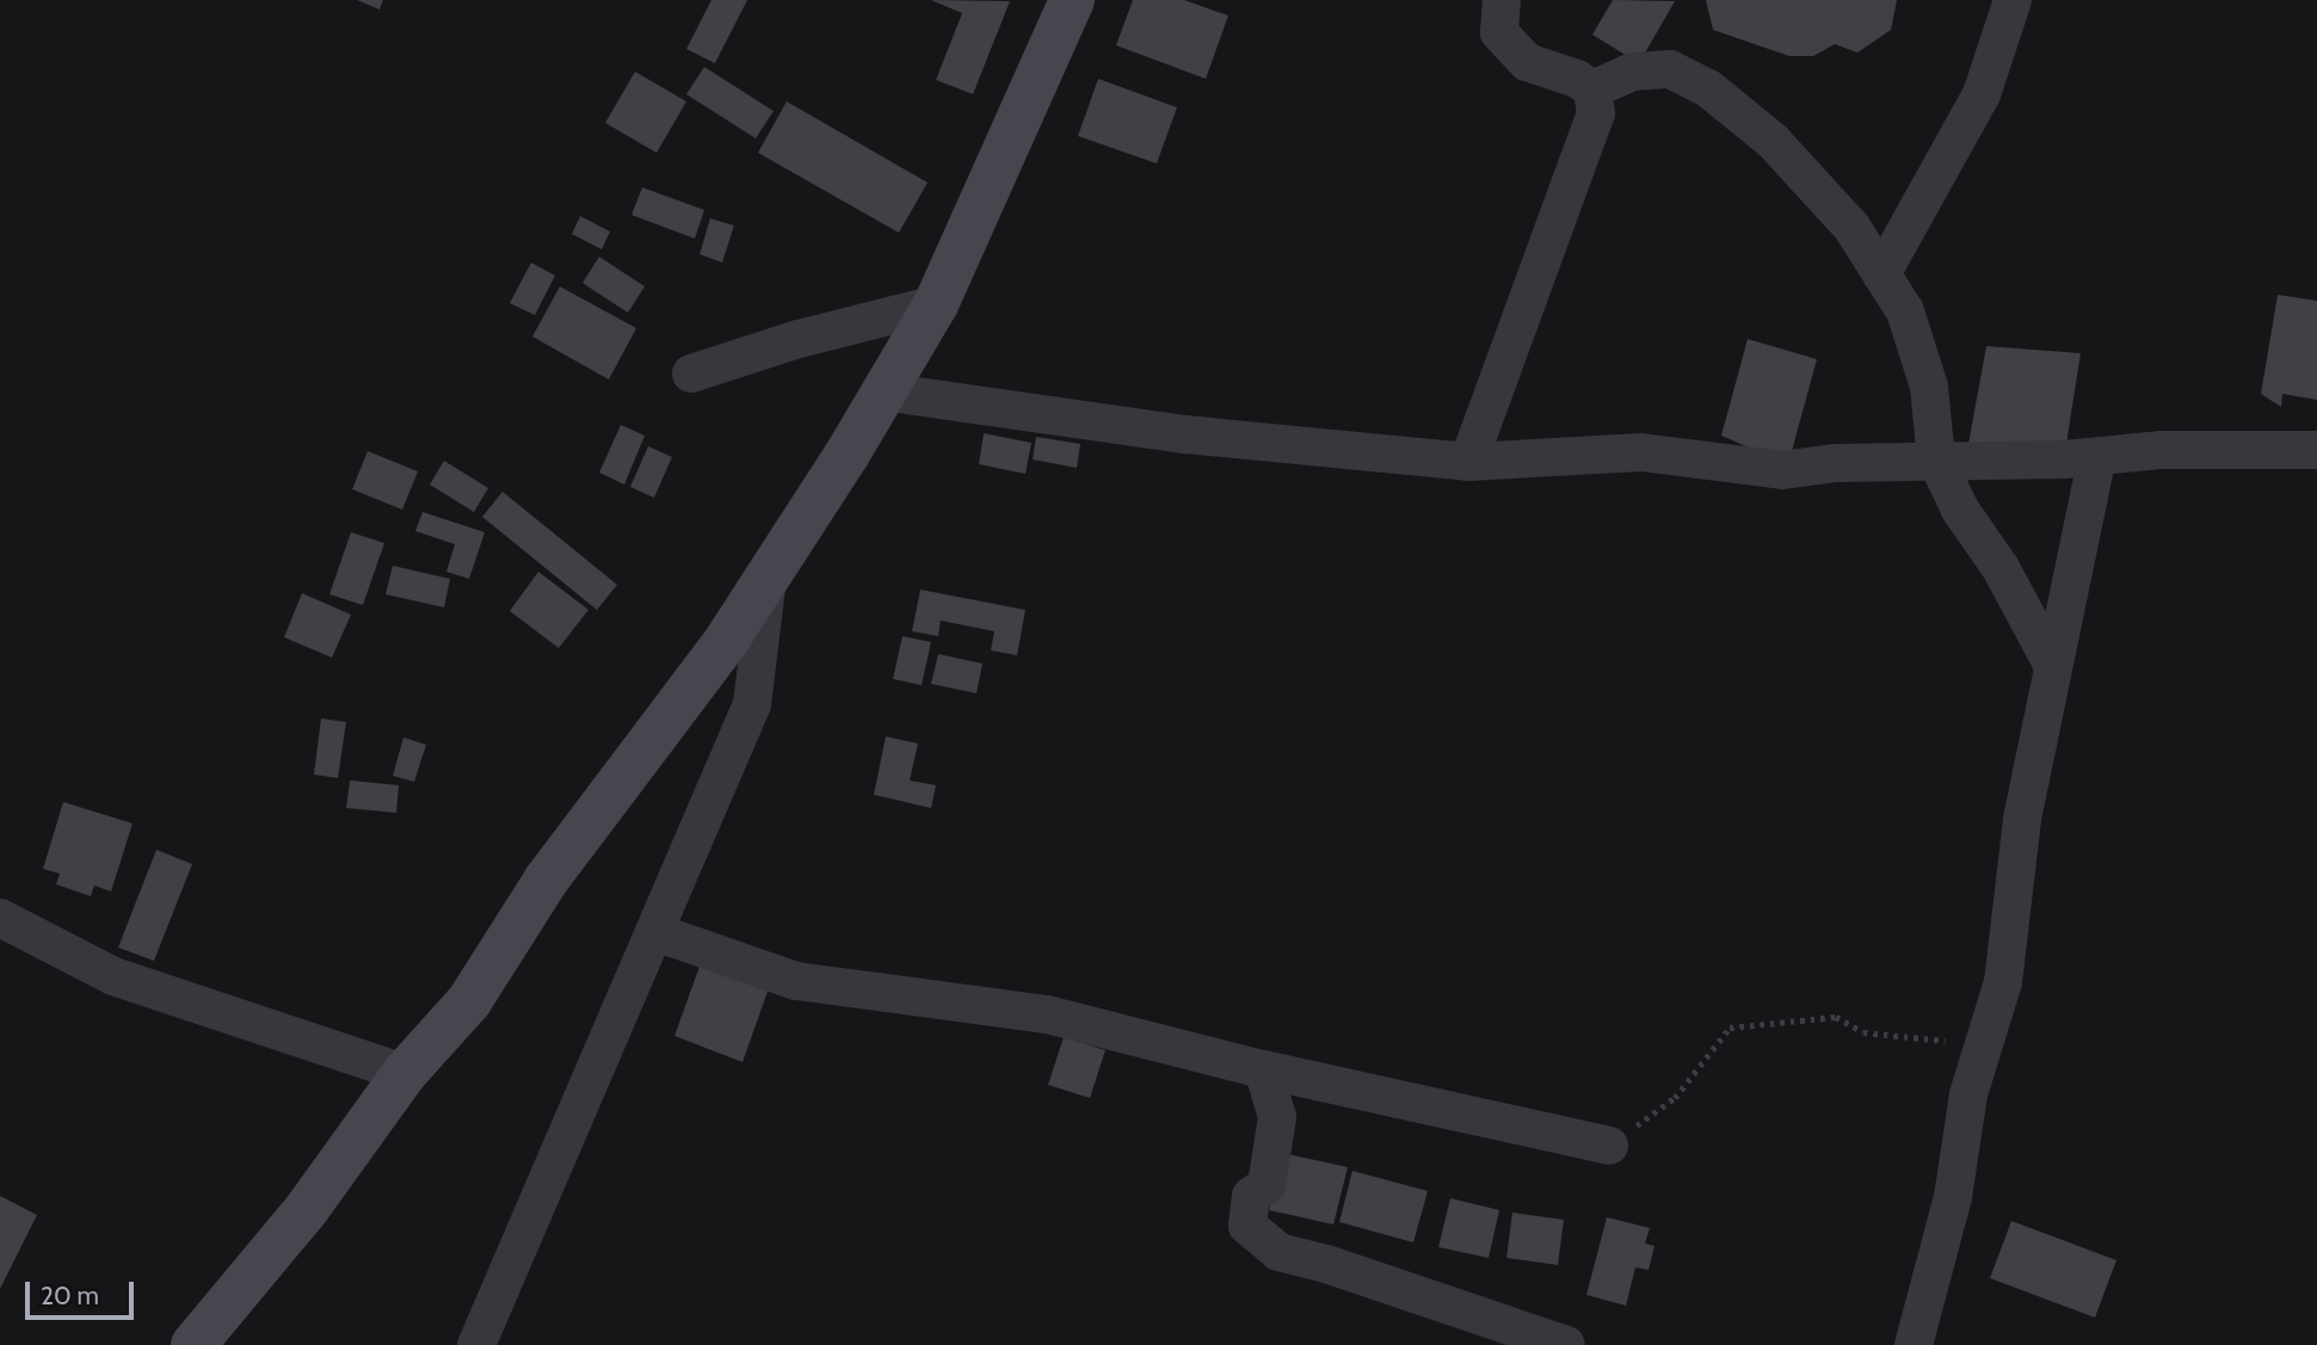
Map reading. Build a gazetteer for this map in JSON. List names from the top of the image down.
{
  "scale_bar": "20 m"
}
